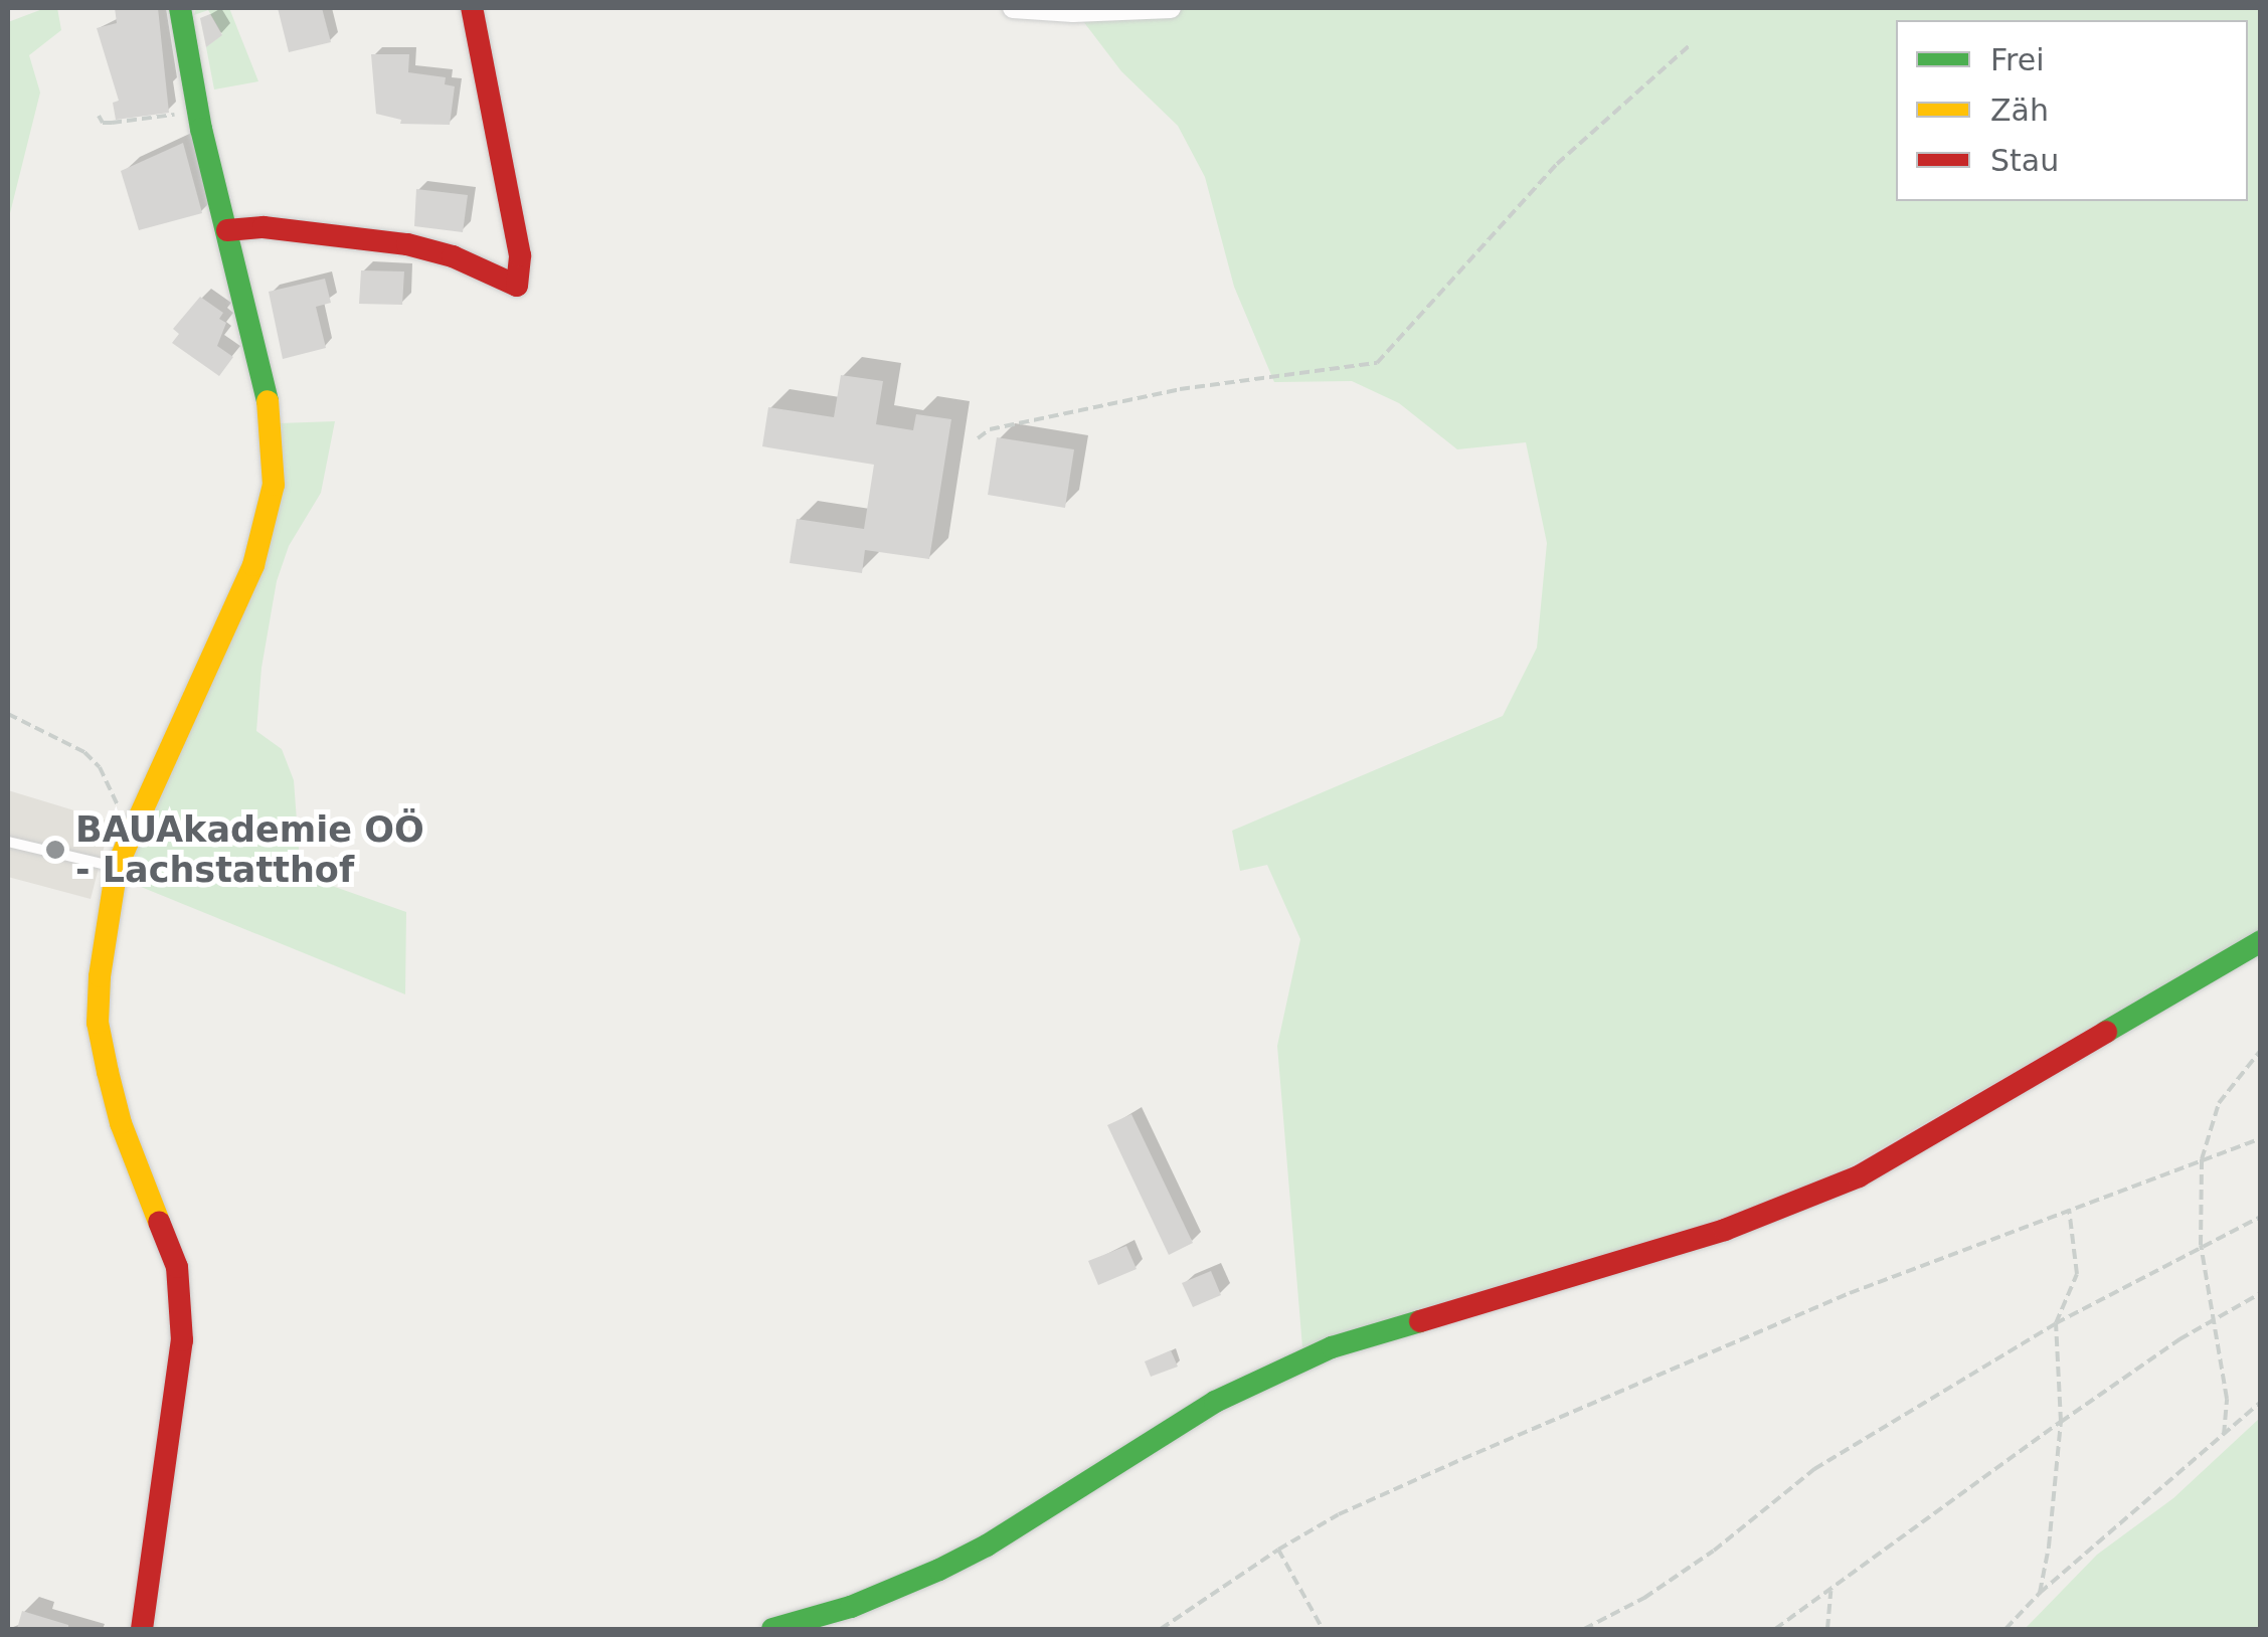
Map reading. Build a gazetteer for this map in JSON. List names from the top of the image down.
{
  "places": ["BAUAkademie OÖ - Lachstatthof"],
  "legend": ["Frei", "Zäh", "Stau"]
}
